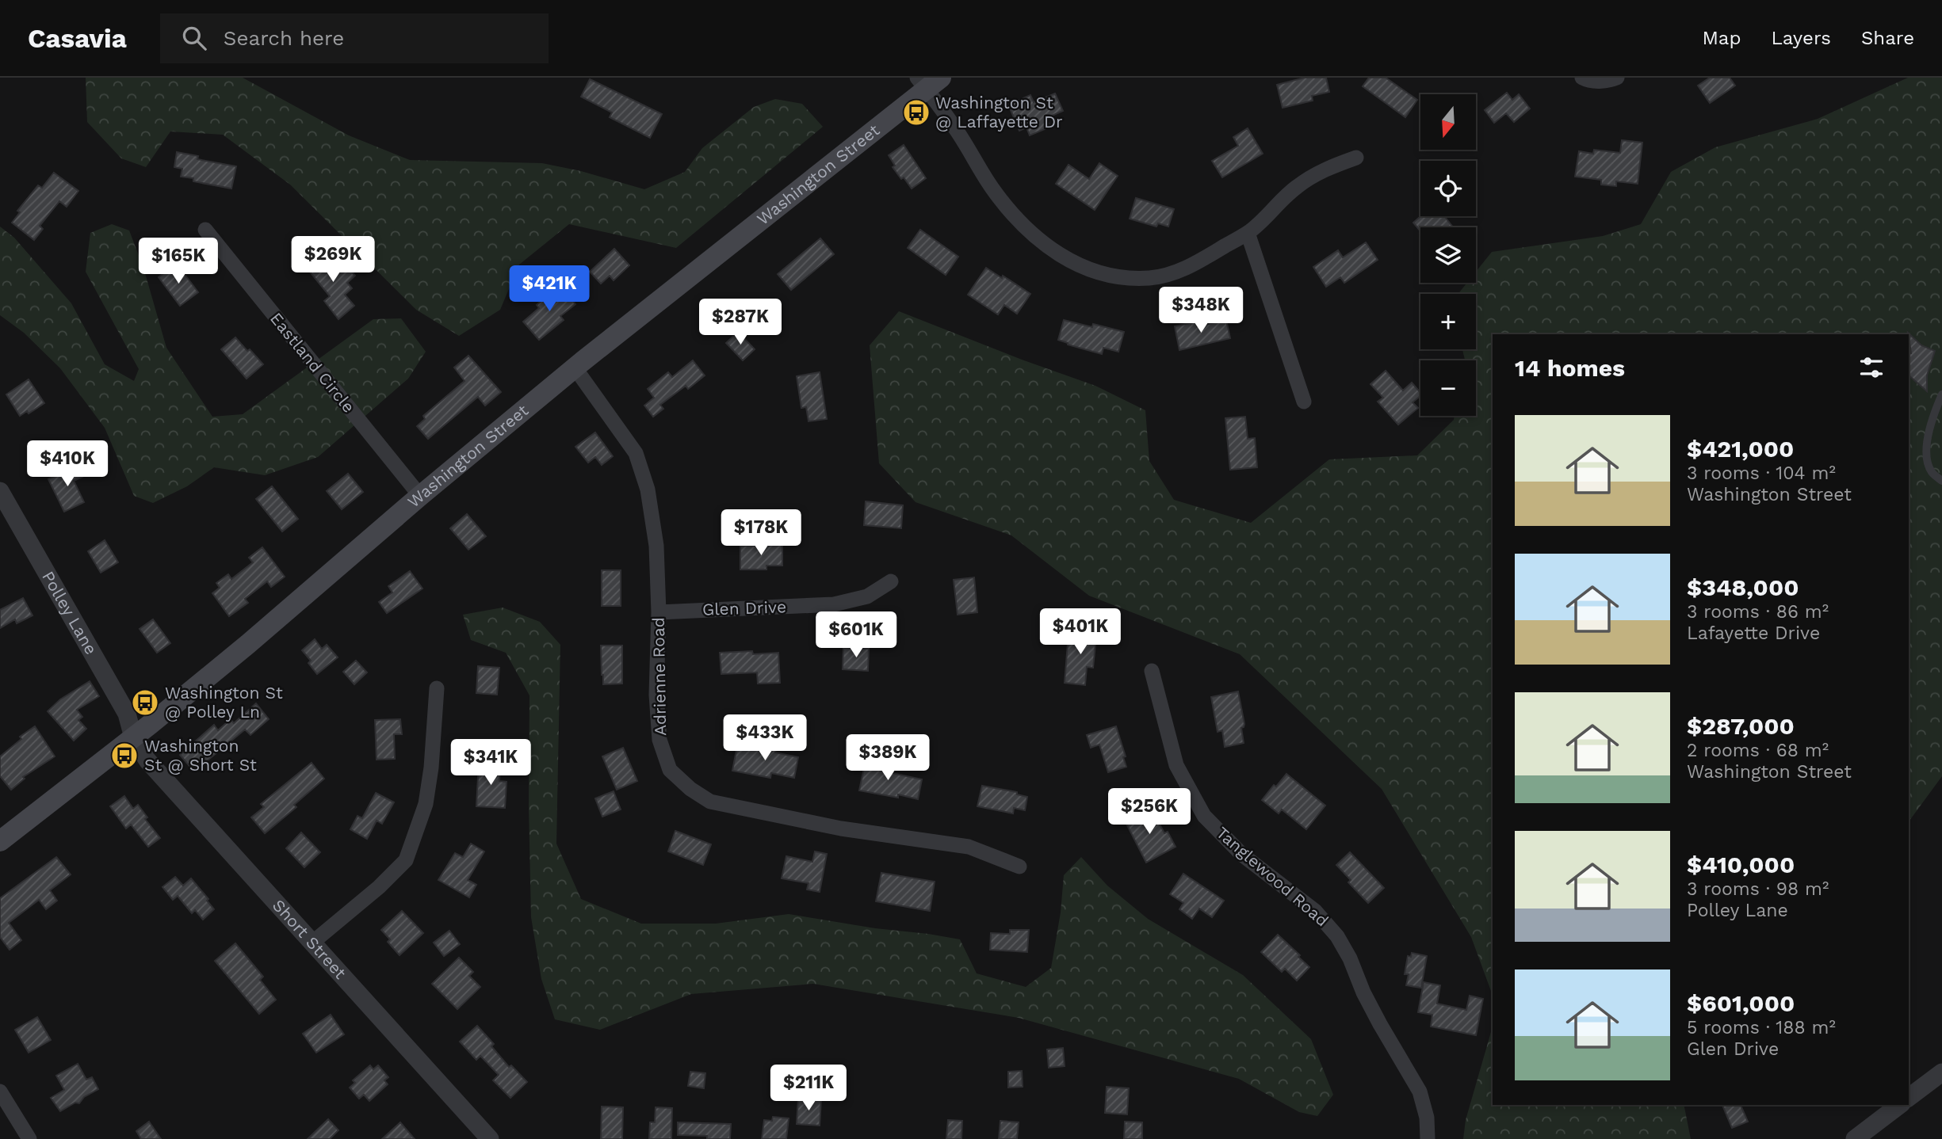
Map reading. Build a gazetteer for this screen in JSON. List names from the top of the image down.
{
  "streets": {
    "main road": ["Washington Street"],
    "street": [
      "Eastland Circle",
      "Glen Drive",
      "Polley Lane",
      "Adrienne Road",
      "Tanglewood Road",
      "Short Street"
    ]
  },
  "crossings": [
    ["Washington Street", "Eastland Circle"],
    ["Washington Street", "Polley Lane"],
    ["Washington Street", "Adrienne Road"],
    ["Washington Street", "Short Street"],
    ["Glen Drive", "Adrienne Road"],
    ["Polley Lane", "Short Street"]
  ],
  "places": {
    "bus stop": ["Washington St @ Laffayette Dr", "Washington St @ Polley Ln", "Washington St @ Short St"]
  },
  "north": "bottom",
  "page": {
    "header": "Casavia",
    "search": "Search here",
    "nav": ["Map", "Layers", "Share"],
    "map_buttons": ["+", "−"],
    "price": [
      "$269K",
      "$165K",
      "$421K",
      "$348K",
      "$287K",
      "$410K",
      "$178K",
      "$401K",
      "$601K",
      "$433K",
      "$389K",
      "$341K",
      "$256K",
      "$211K"
    ],
    "heading": "14 homes",
    "list": [
      {
        "name": "$421,000",
        "note": "3 rooms · 104 m² · Washington Street"
      },
      {
        "name": "$348,000",
        "note": "3 rooms · 86 m² · Lafayette Drive"
      },
      {
        "name": "$287,000",
        "note": "2 rooms · 68 m² · Washington Street"
      },
      {
        "name": "$410,000",
        "note": "3 rooms · 98 m² · Polley Lane"
      },
      {
        "name": "$601,000",
        "note": "5 rooms · 188 m² · Glen Drive"
      }
    ]
  }
}
